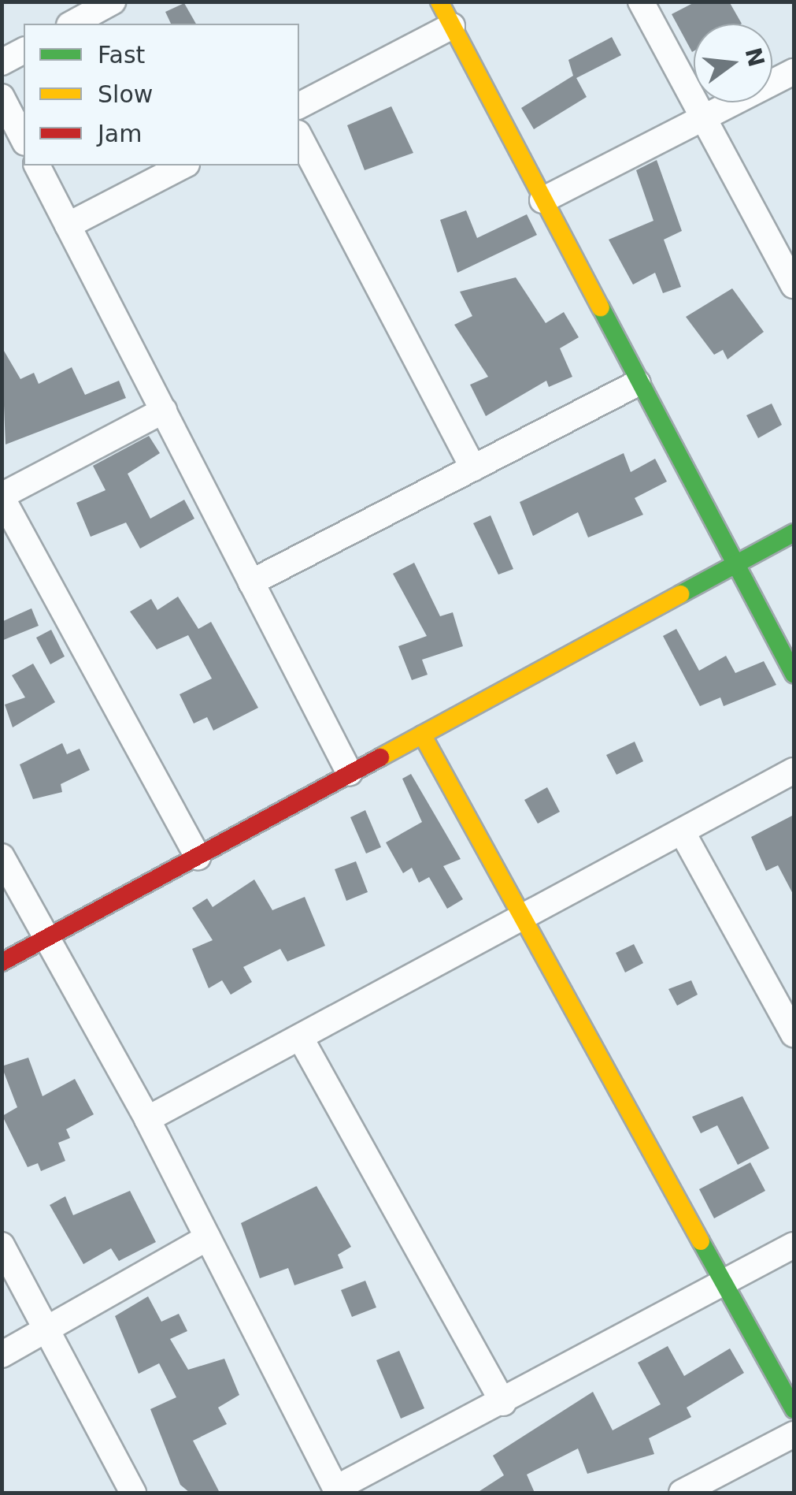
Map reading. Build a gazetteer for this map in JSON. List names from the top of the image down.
{
  "legend": ["Fast", "Slow", "Jam"],
  "north": "right"
}
